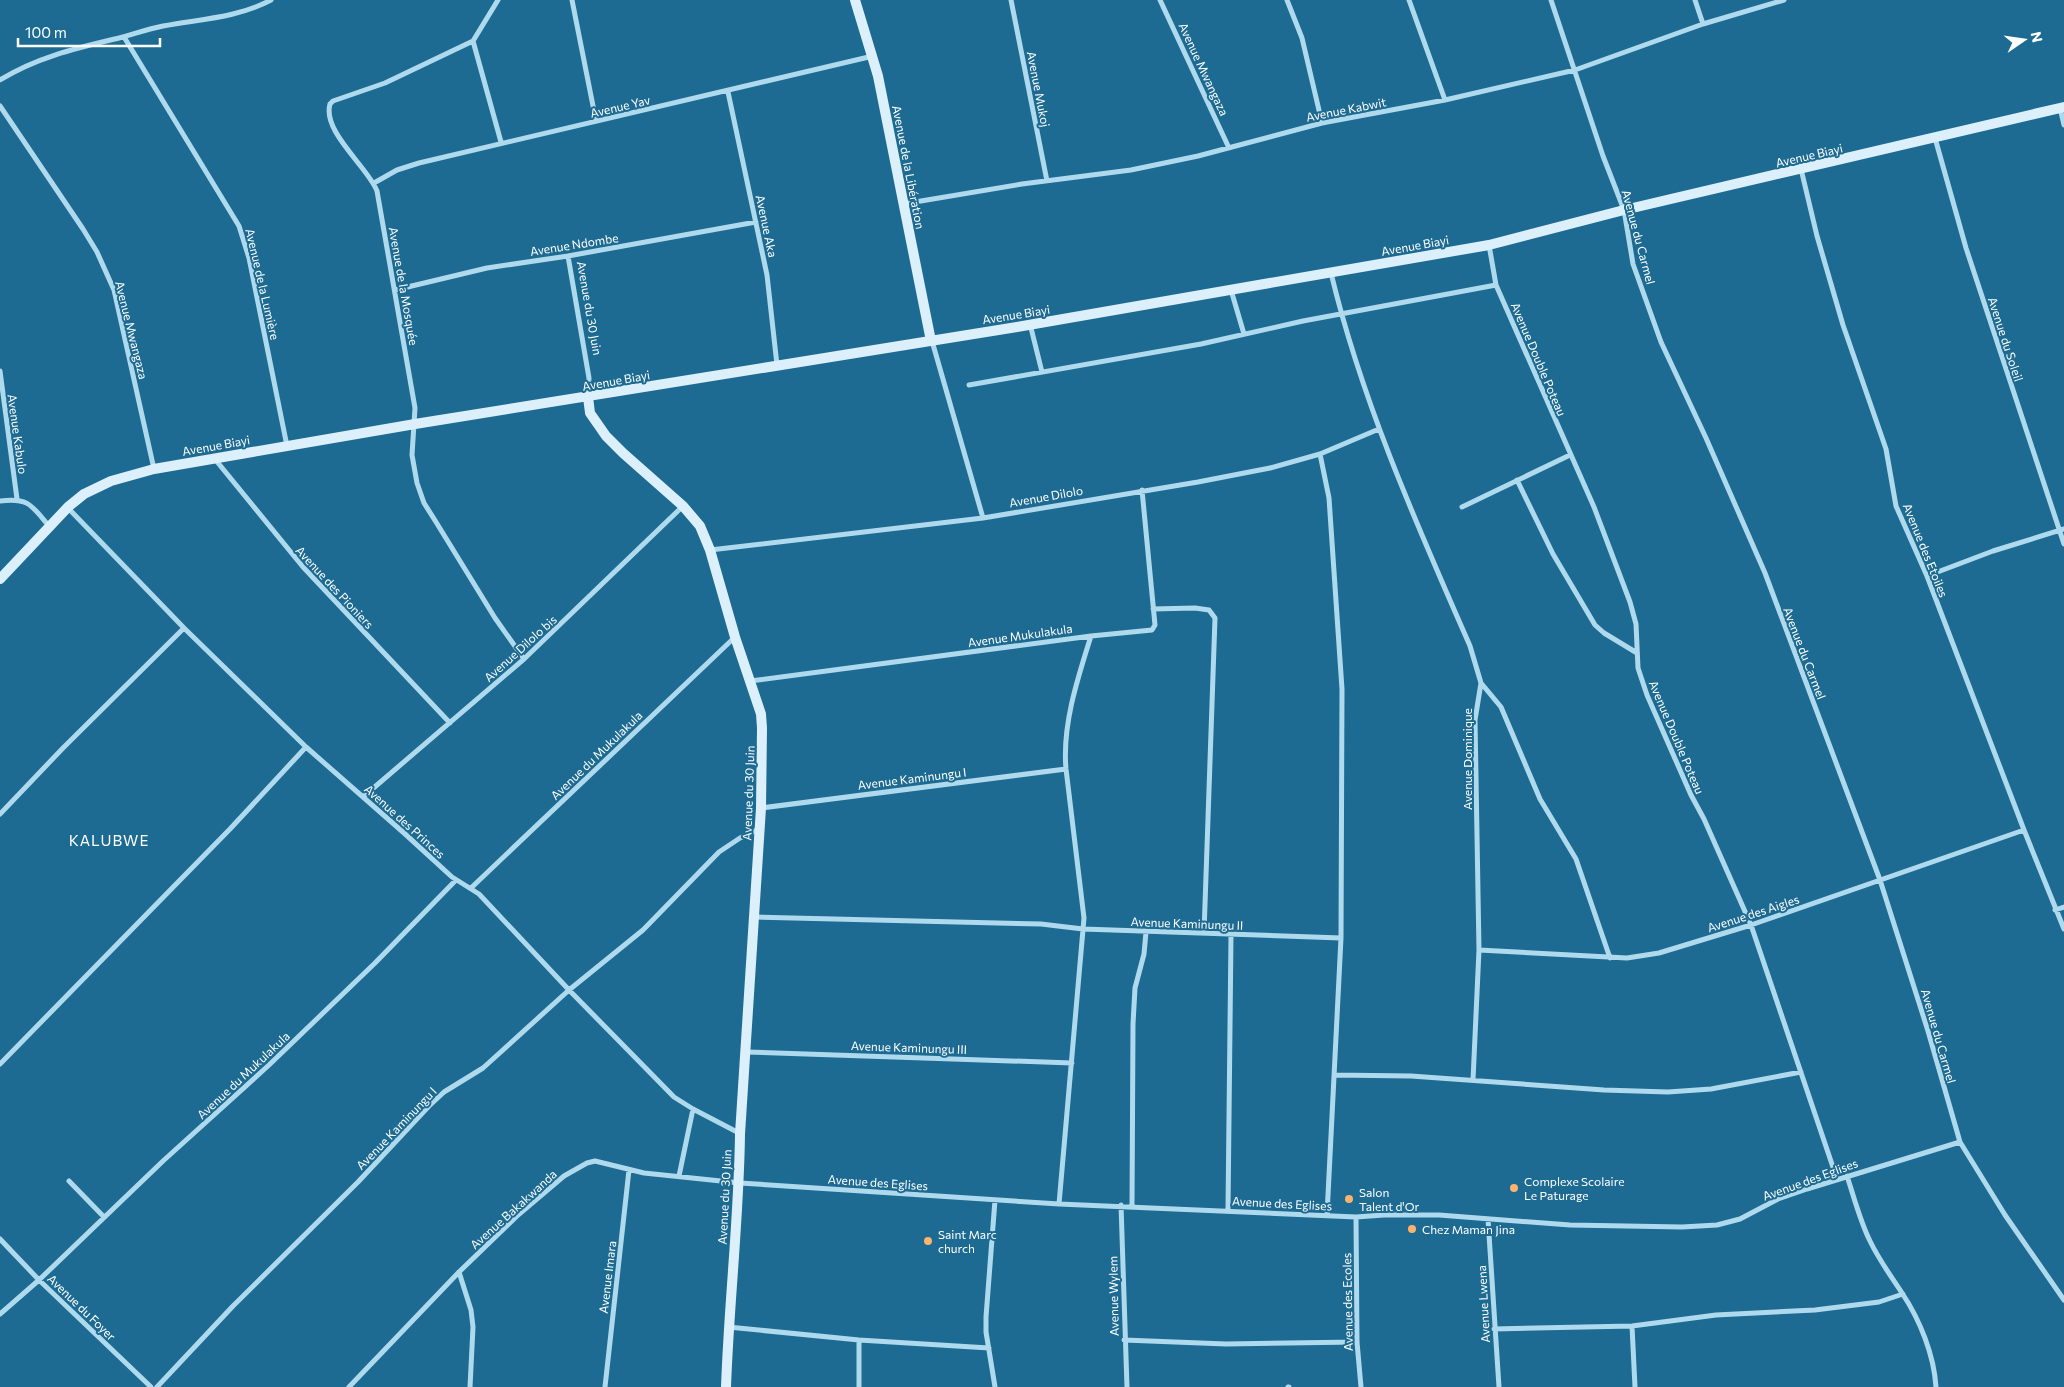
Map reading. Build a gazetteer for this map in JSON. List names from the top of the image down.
{
  "streets": {
    "street": [
      "Avenue Mwangaza",
      "Avenue Mukoj",
      "Avenue Yav",
      "Avenue Kabwit",
      "Avenue Biayi",
      "Avenue de la Libération",
      "Avenue Aka",
      "Avenue du Carmel",
      "Avenue Ndombe",
      "Avenue de la Lumière",
      "Avenue de la Mosquée",
      "Avenue du 30 Juin",
      "Avenue du Soleil",
      "Avenue Double Poteau",
      "Avenue Kabulo",
      "Avenue Dilolo",
      "Avenue des Etoiles",
      "Avenue des Pioniers",
      "Avenue Mukulakula",
      "Avenue Dilolo bis",
      "Avenue du Mukulakula",
      "Avenue Dominique",
      "Avenue Kaminungu I",
      "Avenue des Princes",
      "Avenue des Aigles",
      "Avenue Kaminungu II",
      "Avenue Kaminungu III",
      "Avenue des Eglises",
      "Avenue Bakakwanda",
      "Avenue Imara",
      "Avenue Wylem",
      "Avenue des Ecoles",
      "Avenue Lwena",
      "Avenue du Foyer"
    ]
  },
  "crossings": [
    ["Avenue Mwangaza", "Avenue Kabwit"],
    ["Avenue Mwangaza", "Avenue Biayi"],
    ["Avenue Mukoj", "Avenue Kabwit"],
    ["Avenue Yav", "Avenue de la Libération"],
    ["Avenue Yav", "Avenue Aka"],
    ["Avenue Yav", "Avenue de la Mosquée"],
    ["Avenue Kabwit", "Avenue de la Libération"],
    ["Avenue Kabwit", "Avenue du Carmel"],
    ["Avenue Biayi", "Avenue de la Libération"],
    ["Avenue Biayi", "Avenue Aka"],
    ["Avenue Biayi", "Avenue du Carmel"],
    ["Avenue Biayi", "Avenue de la Lumière"],
    ["Avenue Biayi", "Avenue de la Mosquée"],
    ["Avenue Biayi", "Avenue du 30 Juin"],
    ["Avenue Biayi", "Avenue du Soleil"],
    ["Avenue Biayi", "Avenue Double Poteau"],
    ["Avenue Biayi", "Avenue des Etoiles"],
    ["Avenue Biayi", "Avenue des Pioniers"],
    ["Avenue Biayi", "Avenue Dominique"],
    ["Avenue Biayi", "Avenue des Princes"],
    ["Avenue Aka", "Avenue Ndombe"],
    ["Avenue du Carmel", "Avenue des Aigles"],
    ["Avenue du Carmel", "Avenue des Eglises"],
    ["Avenue Ndombe", "Avenue de la Mosquée"],
    ["Avenue Ndombe", "Avenue du 30 Juin"],
    ["Avenue de la Mosquée", "Avenue Dilolo bis"],
    ["Avenue du 30 Juin", "Avenue Dilolo"],
    ["Avenue du 30 Juin", "Avenue Mukulakula"],
    ["Avenue du 30 Juin", "Avenue Dilolo bis"],
    ["Avenue du 30 Juin", "Avenue du Mukulakula"],
    ["Avenue du 30 Juin", "Avenue Kaminungu I"],
    ["Avenue du 30 Juin", "Avenue des Princes"],
    ["Avenue du 30 Juin", "Avenue Kaminungu II"],
    ["Avenue du 30 Juin", "Avenue Kaminungu III"],
    ["Avenue du 30 Juin", "Avenue des Eglises"],
    ["Avenue du 30 Juin", "Avenue Bakakwanda"],
    ["Avenue Double Poteau", "Avenue des Aigles"],
    ["Avenue Double Poteau", "Avenue des Eglises"],
    ["Avenue Dilolo", "Avenue Mukulakula"],
    ["Avenue Dilolo", "Avenue Dominique"],
    ["Avenue des Etoiles", "Avenue des Aigles"],
    ["Avenue des Pioniers", "Avenue Dilolo bis"],
    ["Avenue Dilolo bis", "Avenue des Princes"],
    ["Avenue du Mukulakula", "Avenue des Princes"],
    ["Avenue du Mukulakula", "Avenue du Foyer"],
    ["Avenue Dominique", "Avenue des Aigles"],
    ["Avenue Kaminungu I", "Avenue des Princes"],
    ["Avenue des Eglises", "Avenue Bakakwanda"],
    ["Avenue des Eglises", "Avenue Wylem"],
    ["Avenue des Eglises", "Avenue des Ecoles"],
    ["Avenue des Eglises", "Avenue Lwena"],
    ["Avenue Bakakwanda", "Avenue Imara"]
  ],
  "districts": ["KALUBWE"],
  "places": [
    "Complexe Scolaire Le Paturage",
    "Salon Talent d'Or",
    "Chez Maman Jina",
    "Saint Marc church"
  ],
  "scale_bar": "100 m",
  "north": "right"
}
